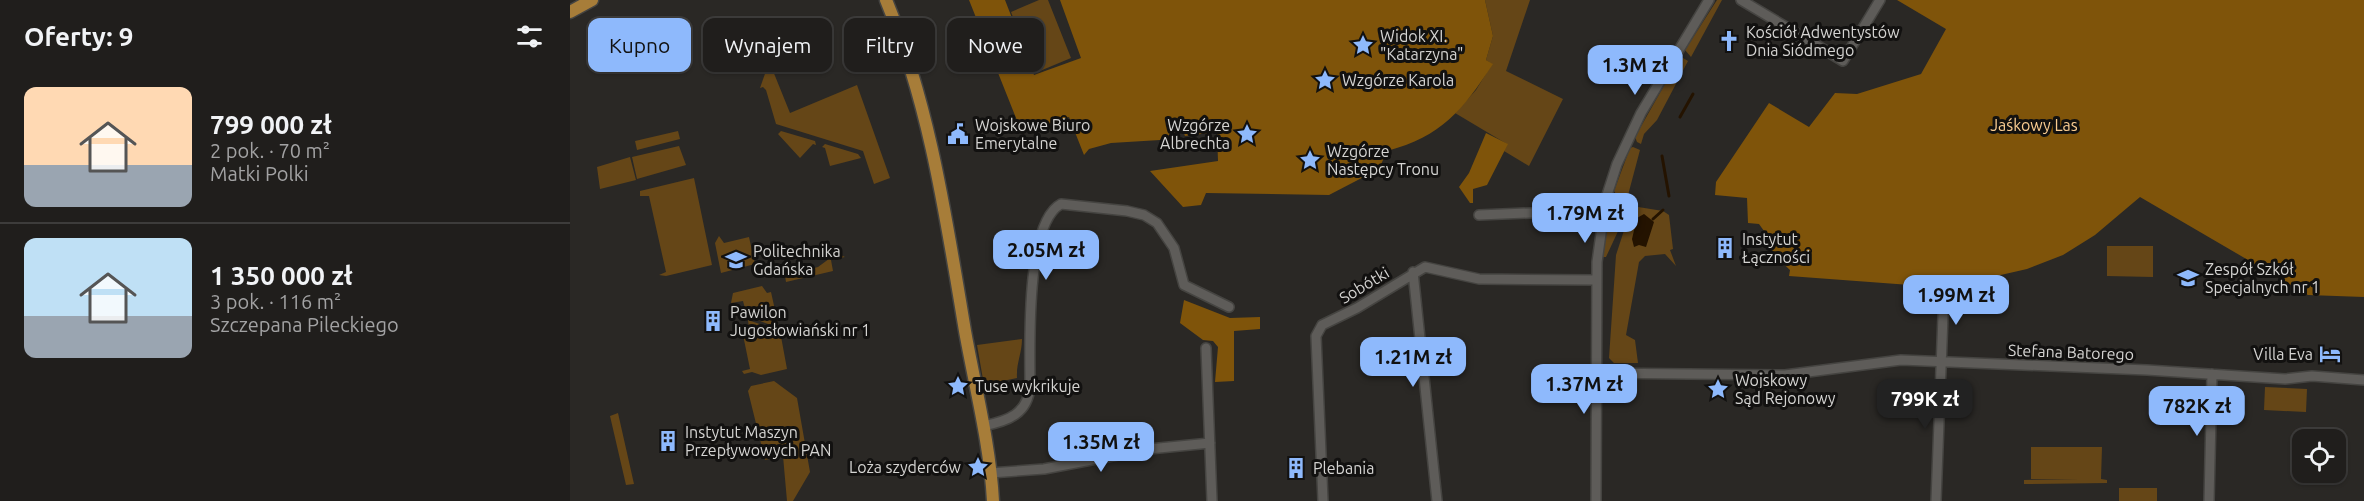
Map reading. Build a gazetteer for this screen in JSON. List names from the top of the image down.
{
  "streets": {
    "street": ["Sobótki", "Stefana Batorego"]
  },
  "parks": ["Jaśkowy Las"],
  "places": {
    "church": ["Kościół Adwentystów Dnia Siódmego"],
    "place": [
      "Widok XI. \"Katarzyna\"",
      "Wzgórze Karola",
      "Wzgórze Albrechta",
      "Wzgórze Następcy Tronu",
      "Tuse wykrikuje",
      "Wojskowy Sąd Rejonowy",
      "Loża szyderców"
    ],
    "public building": ["Wojskowe Biuro Emerytalne"],
    "building": [
      "Instytut Łączności",
      "Pawilon Jugosłowiański nr 1",
      "Instytut Maszyn Przepływowych PAN",
      "Plebania"
    ],
    "school or university": ["Politechnika Gdańska", "Zespół Szkół Specjalnych nr 1"],
    "hotel": ["Villa Eva"]
  },
  "page": {
    "heading": "Oferty: 9",
    "chip": [
      "Kupno",
      "Wynajem",
      "Filtry",
      "Nowe"
    ],
    "price": [
      "1.3M zł",
      "1.79M zł",
      "2.05M zł",
      "1.99M zł",
      "1.21M zł",
      "1.37M zł",
      "799K zł",
      "782K zł",
      "1.35M zł"
    ],
    "list": [
      {
        "name": "799 000 zł",
        "note": "2 pok. · 70 m² · Matki Polki"
      },
      {
        "name": "1 350 000 zł",
        "note": "3 pok. · 116 m² · Szczepana Pileckiego"
      }
    ]
  }
}
